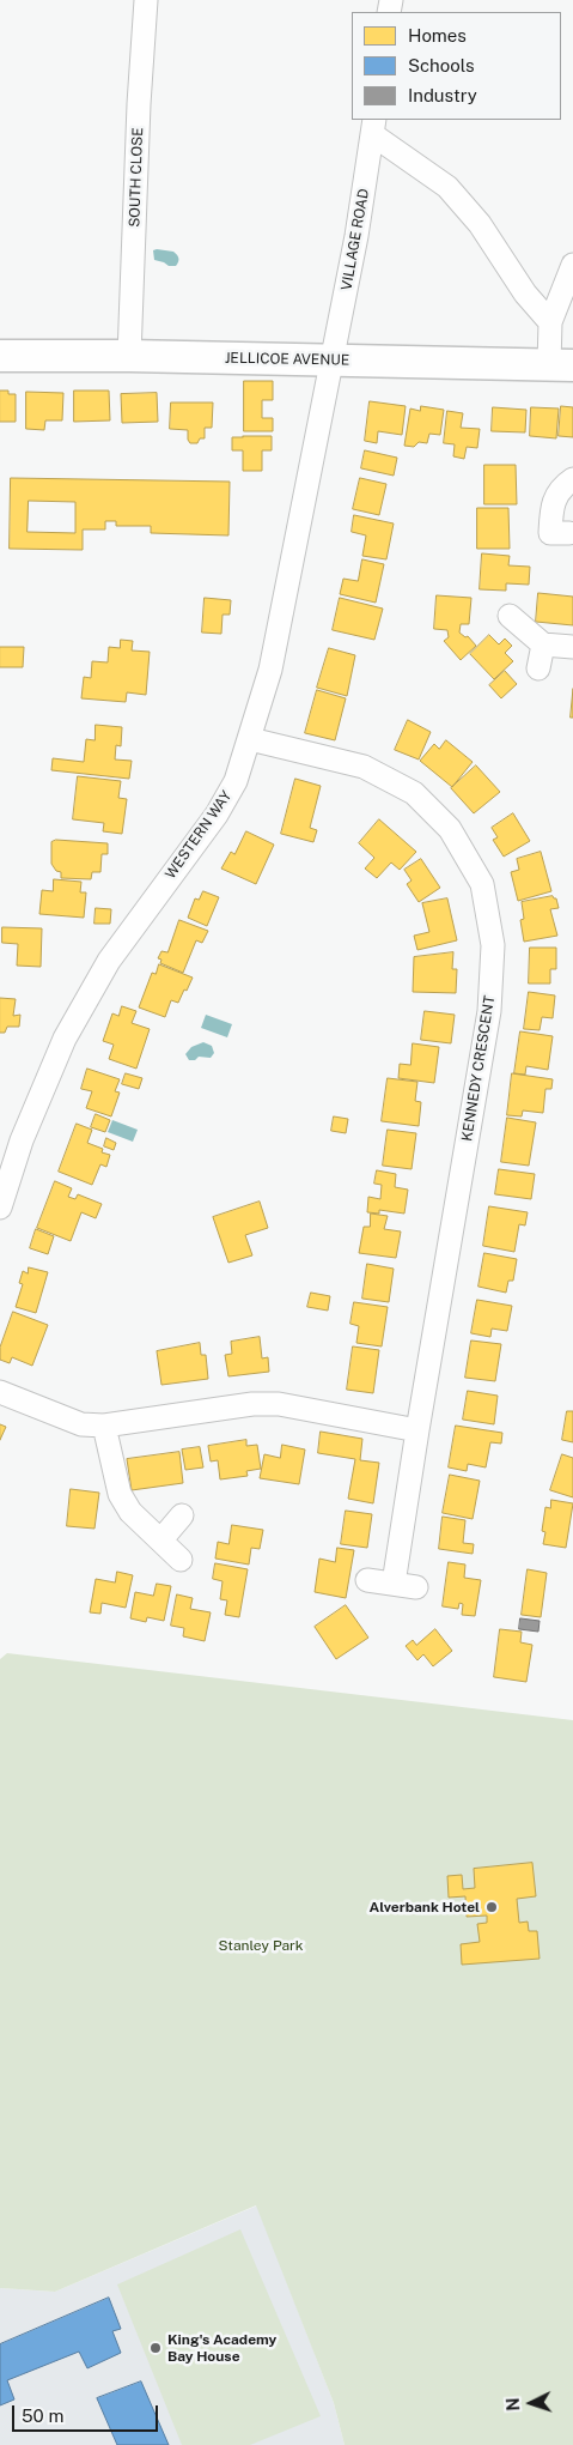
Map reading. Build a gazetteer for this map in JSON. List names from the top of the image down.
{
  "streets": {
    "street": [
      "SOUTH CLOSE",
      "VILLAGE ROAD",
      "JELLICOE AVENUE",
      "WESTERN WAY",
      "KENNEDY CRESCENT"
    ]
  },
  "crossings": [
    ["SOUTH CLOSE", "JELLICOE AVENUE"],
    ["VILLAGE ROAD", "JELLICOE AVENUE"],
    ["VILLAGE ROAD", "WESTERN WAY"],
    ["JELLICOE AVENUE", "WESTERN WAY"],
    ["WESTERN WAY", "KENNEDY CRESCENT"]
  ],
  "parks": ["Stanley Park"],
  "places": ["Alverbank Hotel", "King's Academy Bay House"],
  "legend": ["Homes", "Schools", "Industry"],
  "scale_bar": "50 m",
  "north": "left"
}
